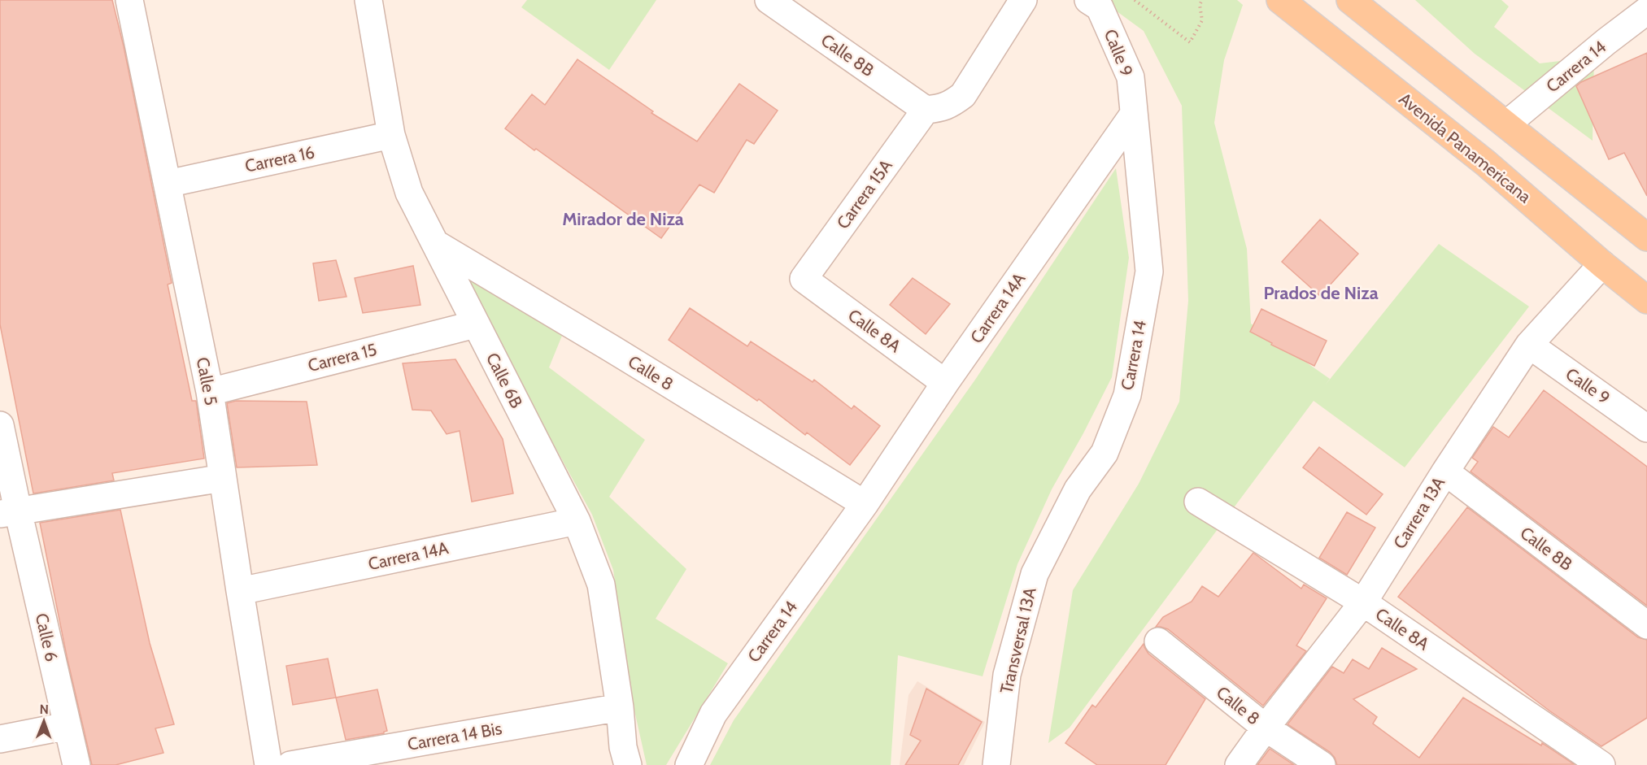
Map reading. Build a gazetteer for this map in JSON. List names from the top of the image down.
{
  "streets": {
    "main road": ["Avenida Panamericana"],
    "street": [
      "Calle 9",
      "Calle 8B",
      "Carrera 14",
      "Carrera 16",
      "Carrera 15A",
      "Carrera 14A",
      "Calle 8A",
      "Carrera 15",
      "Calle 8",
      "Calle 6B",
      "Calle 5",
      "Carrera 13A",
      "Calle 6",
      "Transversal 13A",
      "Carrera 14 Bis"
    ]
  },
  "crossings": [
    ["Calle 9", "Carrera 14"],
    ["Calle 9", "Carrera 14A"],
    ["Calle 9", "Carrera 13A"],
    ["Calle 8B", "Carrera 15A"],
    ["Calle 8B", "Carrera 13A"],
    ["Carrera 14", "Carrera 14A"],
    ["Carrera 14", "Calle 8"],
    ["Carrera 14", "Transversal 13A"],
    ["Avenida Panamericana", "Carrera 13A"],
    ["Carrera 16", "Calle 6B"],
    ["Carrera 16", "Calle 5"],
    ["Carrera 15A", "Calle 8A"],
    ["Carrera 14A", "Calle 8A"],
    ["Carrera 14A", "Calle 8"],
    ["Carrera 14A", "Calle 6B"],
    ["Carrera 14A", "Calle 5"],
    ["Calle 8A", "Carrera 13A"],
    ["Carrera 15", "Calle 6B"],
    ["Carrera 15", "Calle 5"],
    ["Calle 8", "Calle 6B"],
    ["Calle 8", "Carrera 13A"],
    ["Calle 6B", "Carrera 14 Bis"]
  ],
  "districts": ["Mirador de Niza", "Prados de Niza"],
  "north": "top"
}
